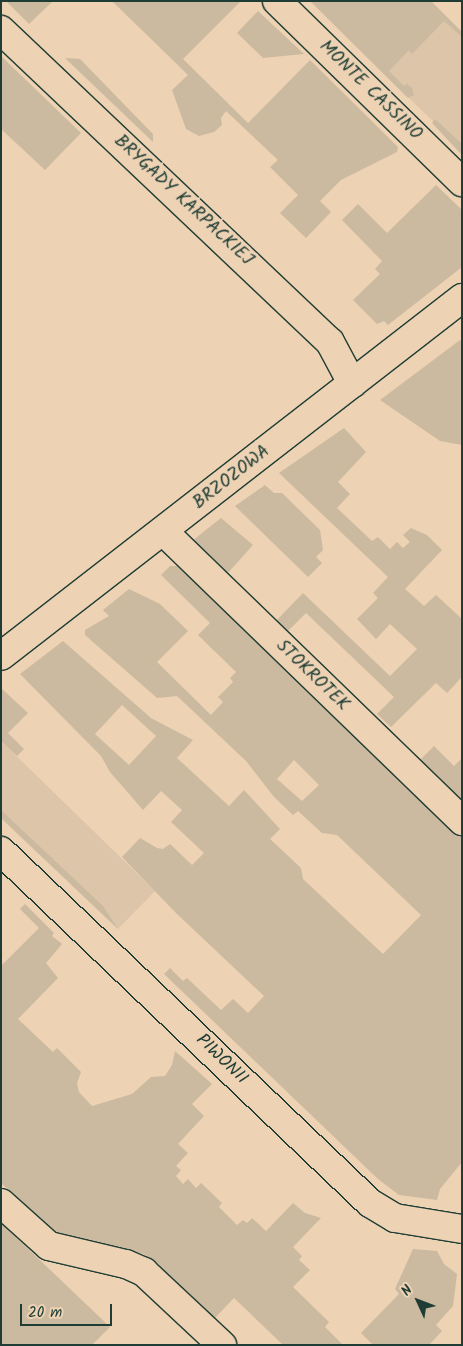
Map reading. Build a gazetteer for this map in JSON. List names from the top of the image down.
{
  "streets": {
    "street": [
      "MONTE CASSINO",
      "BRYGADY KARPACKIEJ",
      "BRZOZOWA",
      "STOKROTEK",
      "PIWONII"
    ]
  },
  "crossings": [
    ["BRYGADY KARPACKIEJ", "BRZOZOWA"],
    ["BRZOZOWA", "STOKROTEK"]
  ],
  "scale_bar": "20 m",
  "north": "top left"
}
